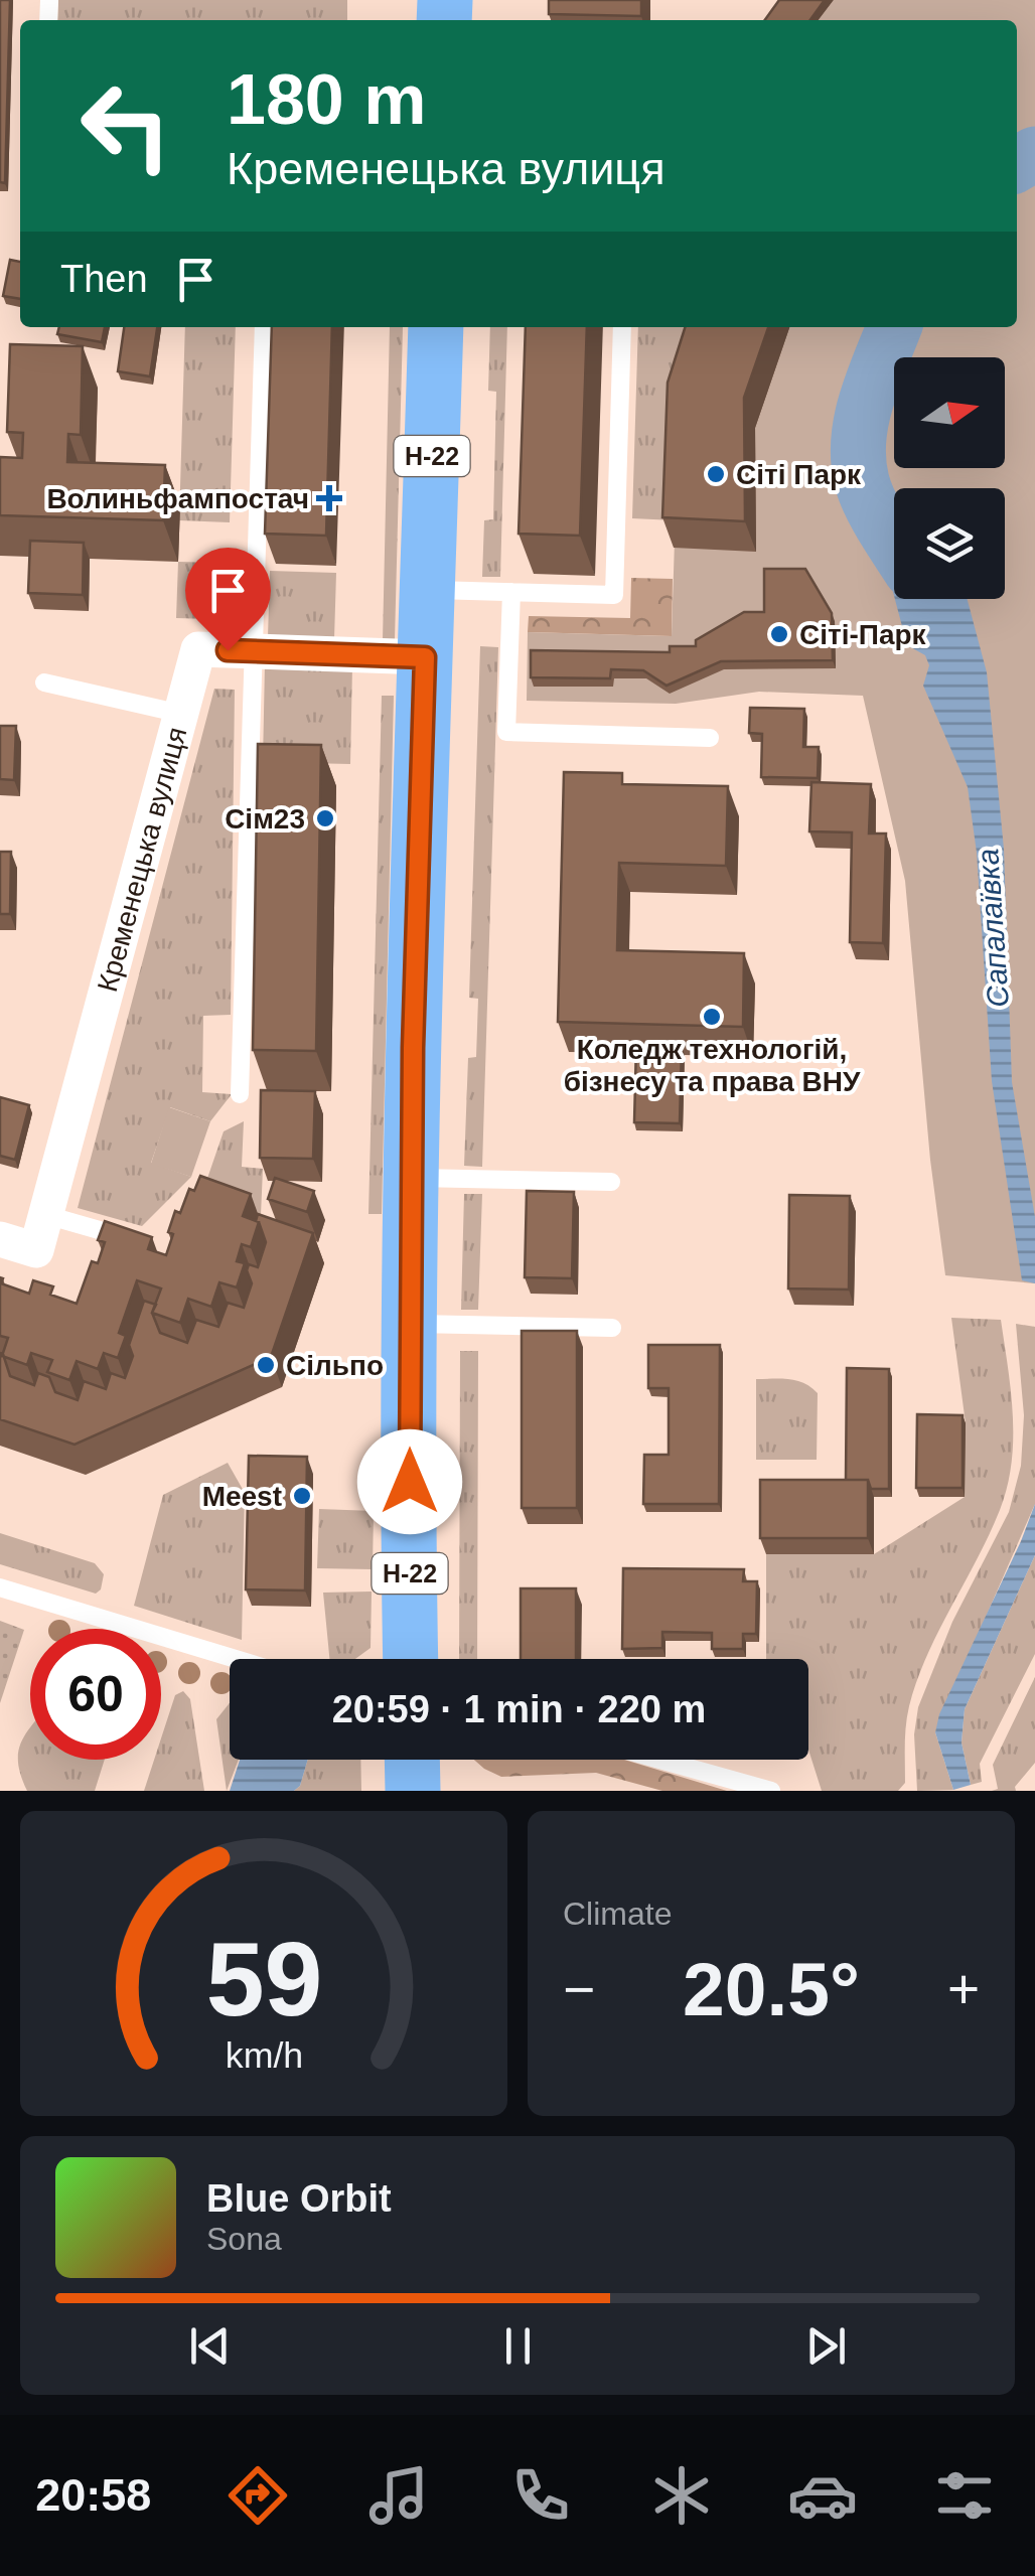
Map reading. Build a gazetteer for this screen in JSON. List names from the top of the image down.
{
  "streets": {
    "main road": ["Н-22"],
    "street": ["Кременецька вулиця"]
  },
  "crossings": [
    ["Н-22", "Кременецька вулиця"]
  ],
  "water": ["Сапалаївка"],
  "places": {
    "other": [
      "Сіті Парк",
      "Сіті-Парк",
      "Сім23",
      "Коледж технологій, бізнесу та права ВНУ",
      "Сільпо",
      "Meest"
    ],
    "health": ["Волиньфампостач"]
  },
  "north": "right",
  "page": {
    "turn": ["180 m", "Кременецька вулиця"],
    "then": "Then",
    "limit": "60",
    "trip": "20:59 · 1 min · 220 m",
    "tile": "Climate",
    "heat": ["−", "20.5°", "+"],
    "song": ["Blue Orbit", "Sona"],
    "tabs": "20:58",
    "gauge": ["59", "km/h"]
  }
}
